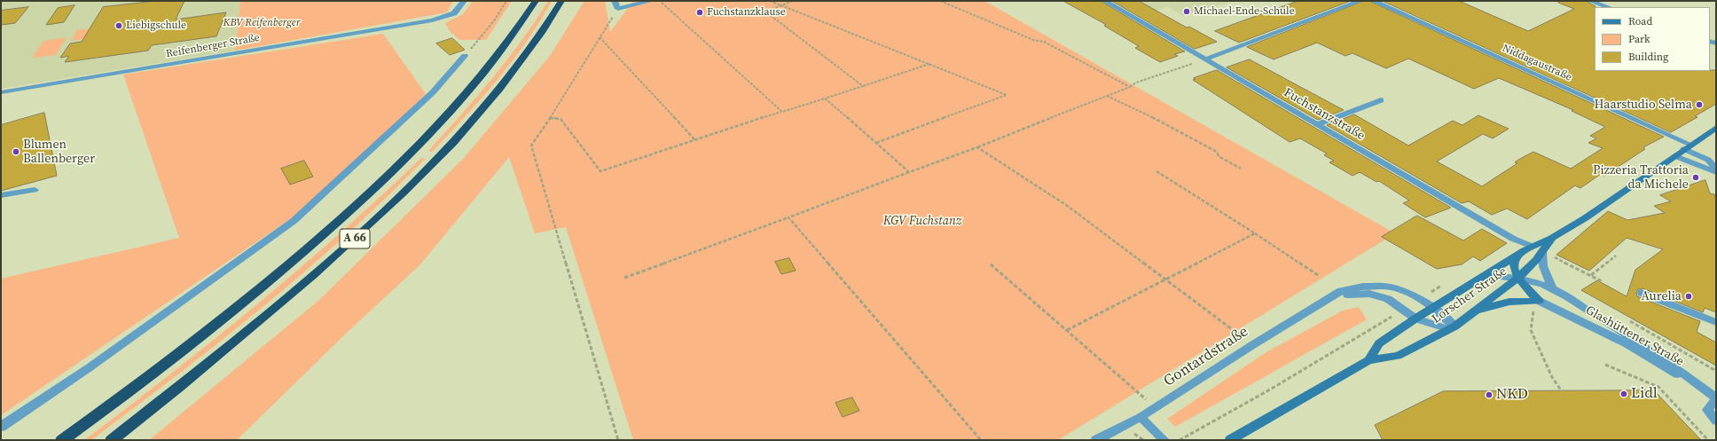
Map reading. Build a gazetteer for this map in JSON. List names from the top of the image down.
{
  "streets": {
    "highway": ["A 66"],
    "main road": ["Lorscher Straße"],
    "street": [
      "Reifenberger Straße",
      "Niddagaustraße",
      "Fuchstanzstraße",
      "Glashüttener Straße",
      "Gontardstraße"
    ]
  },
  "crossings": [
    ["Niddagaustraße", "Lorscher Straße"],
    ["Fuchstanzstraße", "Lorscher Straße"],
    ["Lorscher Straße", "Glashüttener Straße"],
    ["Lorscher Straße", "Gontardstraße"]
  ],
  "parks": ["KBV Reifenberger", "KGV Fuchstanz"],
  "places": [
    "Michael-Ende-Schule",
    "Fuchstanzklause",
    "Liebigschule",
    "Haarstudio Selma",
    "Blumen Ballenberger",
    "Pizzeria Trattoria da Michele",
    "Aurelia",
    "Lidl",
    "NKD"
  ],
  "legend": ["Road", "Park", "Building"]
}
